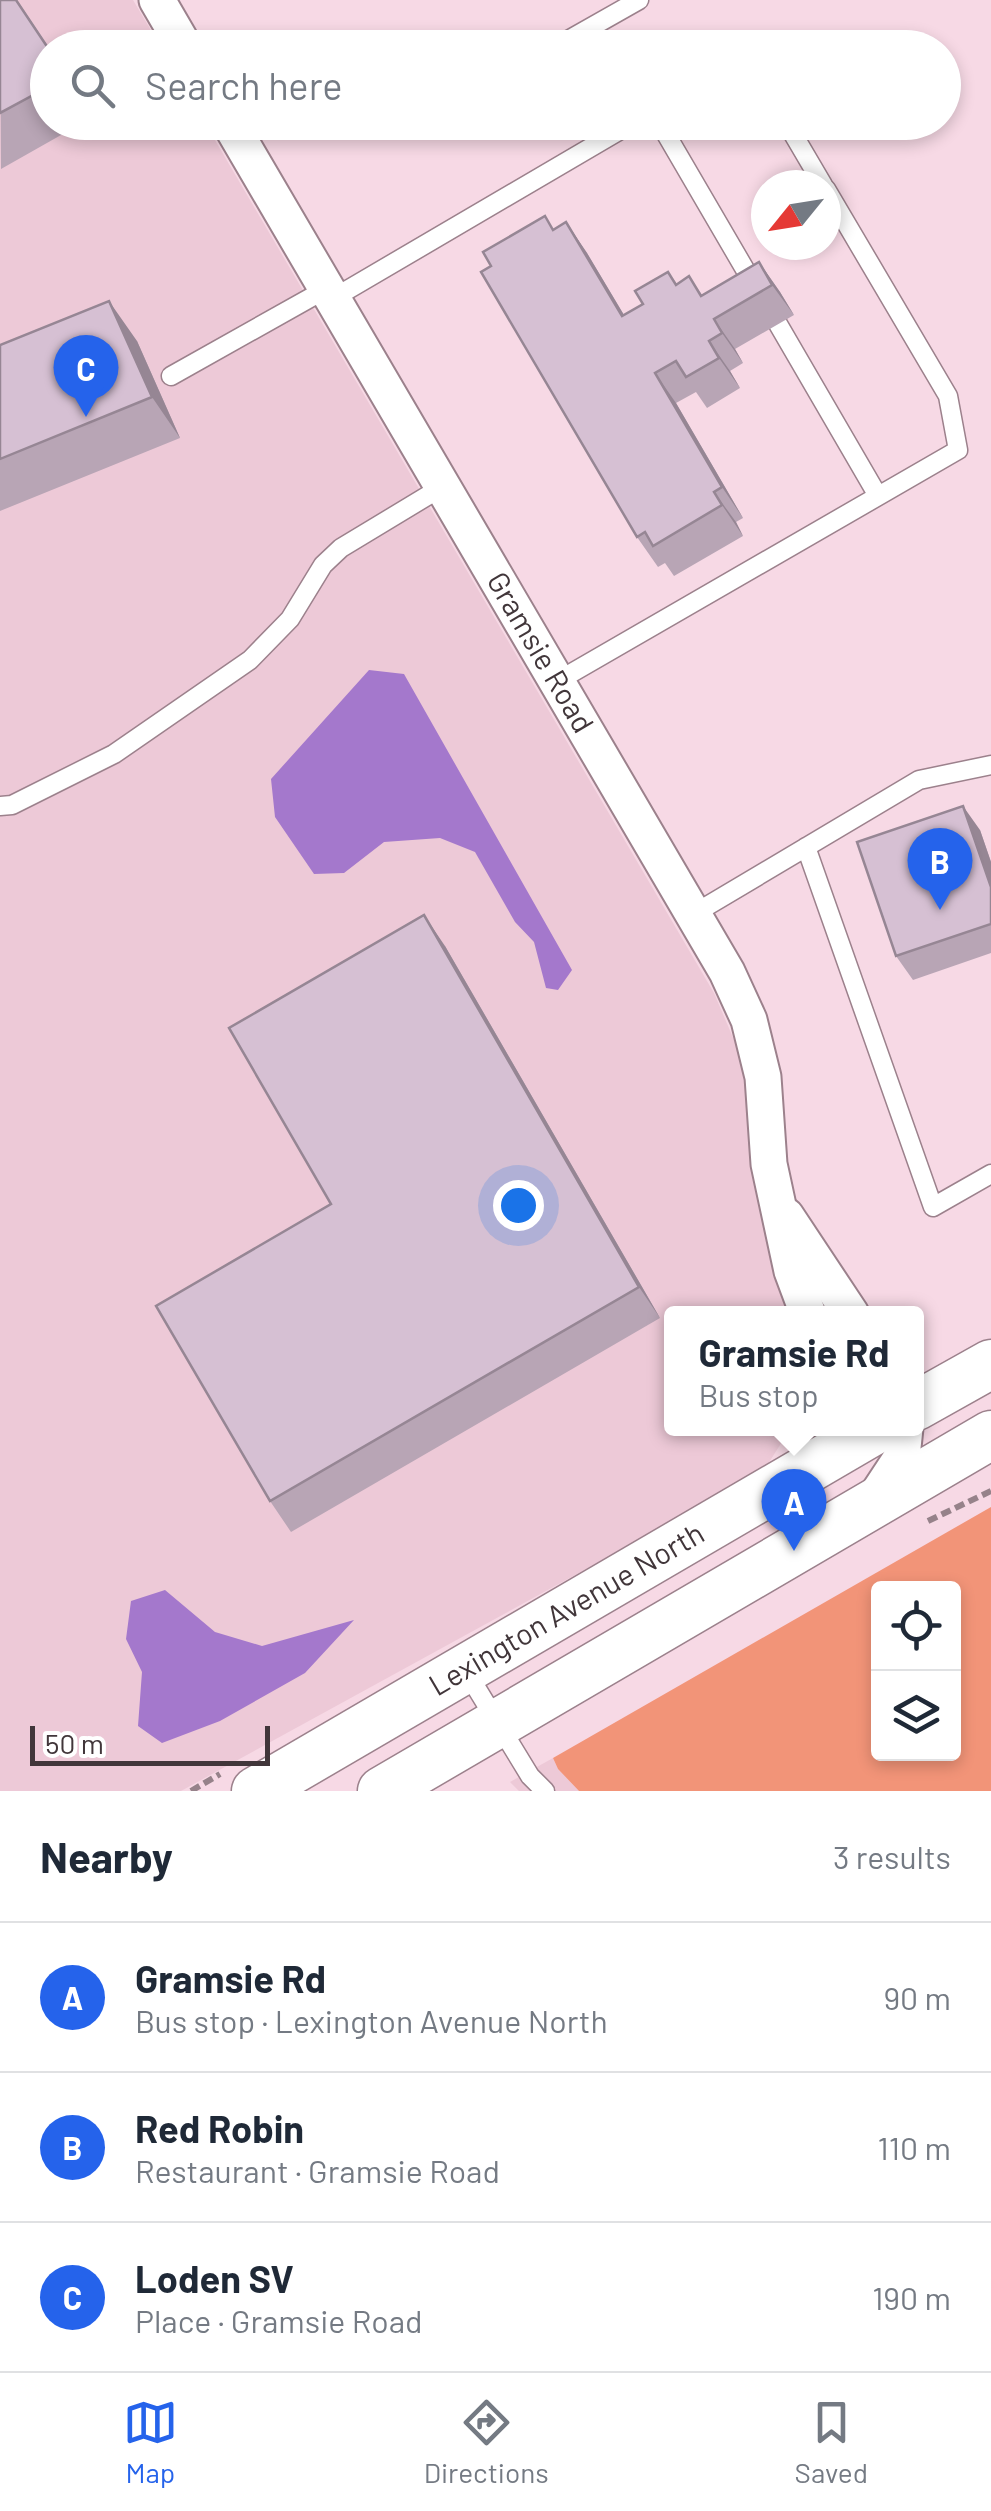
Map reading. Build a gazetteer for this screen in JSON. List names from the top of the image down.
{
  "streets": {
    "main road": ["Lexington Avenue North"],
    "street": ["Gramsie Road"]
  },
  "scale_bar": "50 m",
  "north": "bottom left",
  "page": {
    "search": "Search here",
    "pins": ["C", "B", "A"],
    "popup": ["Gramsie Rd", "Bus stop"],
    "scale": "50 m",
    "heading": ["Nearby", "3 results"],
    "list": [
      {
        "mark": "A",
        "name": "Gramsie Rd",
        "note": "Bus stop · Lexington Avenue North",
        "value": "90 m"
      },
      {
        "mark": "B",
        "name": "Red Robin",
        "note": "Restaurant · Gramsie Road",
        "value": "110 m"
      },
      {
        "mark": "C",
        "name": "Loden SV",
        "note": "Place · Gramsie Road",
        "value": "190 m"
      }
    ],
    "nav": ["Map", "Directions", "Saved"]
  }
}
